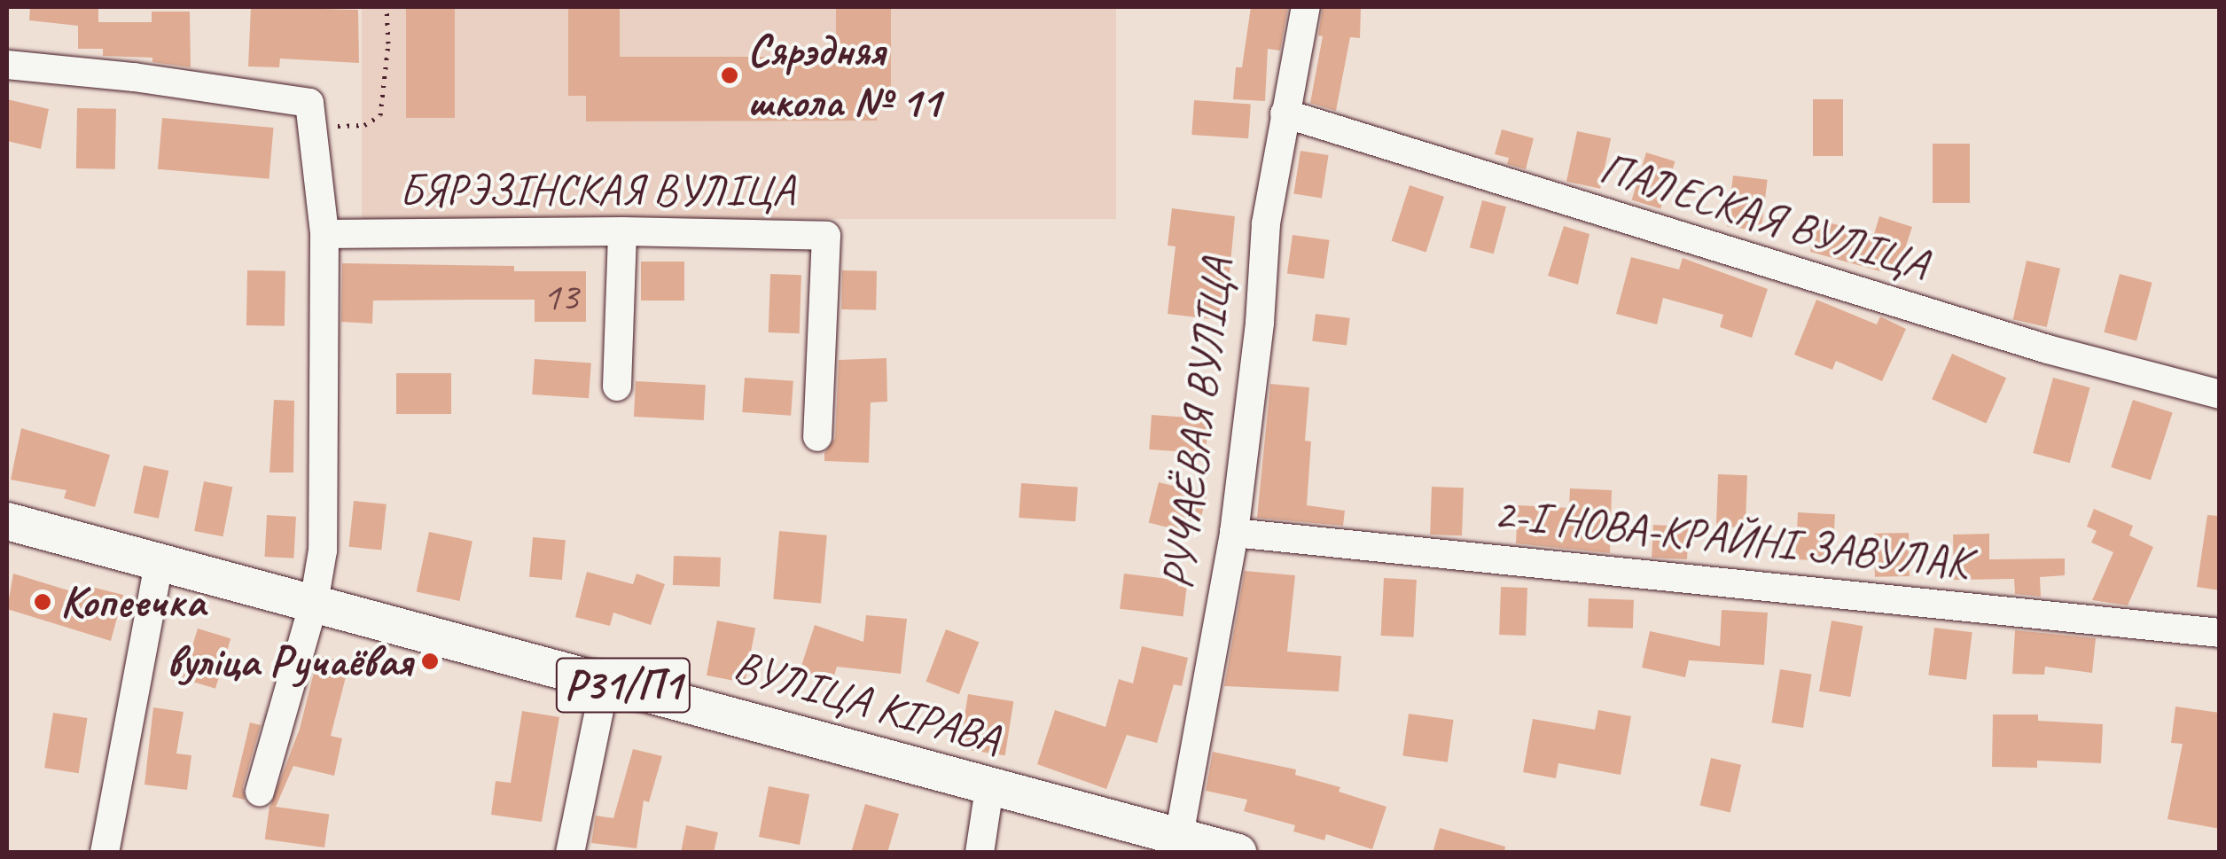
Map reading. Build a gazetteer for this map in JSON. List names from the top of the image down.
{
  "streets": {
    "main road": ["Р31/П1", "ВУЛІЦА КІРАВА"],
    "street": [
      "БЯРЭЗІНСКАЯ ВУЛІЦА",
      "ПАЛЕСКАЯ ВУЛІЦА",
      "РУЧАЁВАЯ ВУЛІЦА",
      "2-І НОВА-КРАЙНІ ЗАВУЛАК"
    ]
  },
  "crossings": [
    ["ПАЛЕСКАЯ ВУЛІЦА", "РУЧАЁВАЯ ВУЛІЦА"],
    ["РУЧАЁВАЯ ВУЛІЦА", "2-І НОВА-КРАЙНІ ЗАВУЛАК"],
    ["РУЧАЁВАЯ ВУЛІЦА", "ВУЛІЦА КІРАВА"]
  ],
  "places": ["Сярэдняя школа № 11", "Копеечка", "вуліца Ручаёвая"],
  "house_numbers": ["13"]
}
